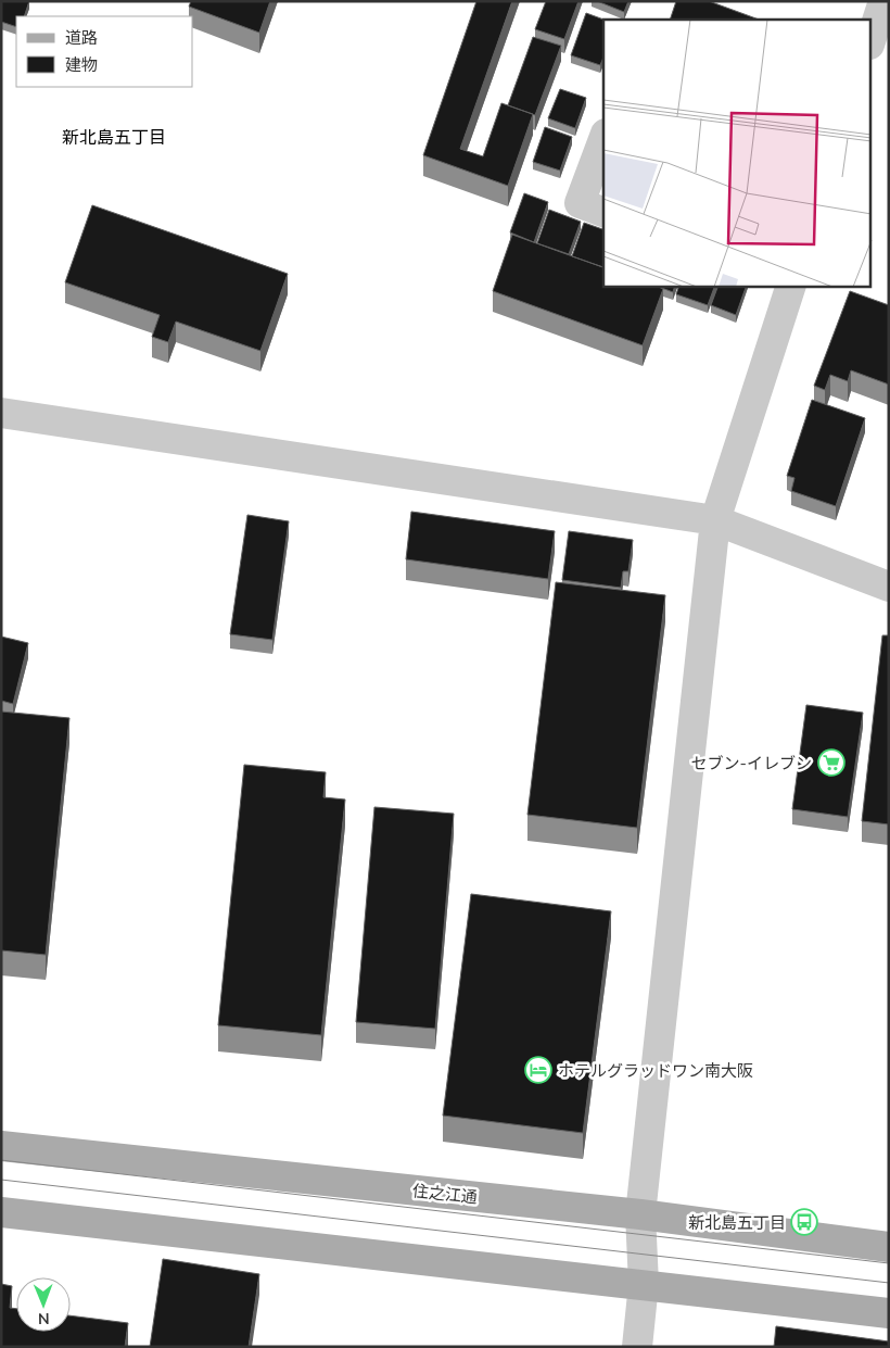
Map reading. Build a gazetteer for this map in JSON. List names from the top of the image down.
{
  "streets": {
    "main road": ["住之江通"]
  },
  "districts": ["新北島五丁目"],
  "places": {
    "supermarket": ["セブン-イレブン"],
    "hotel": ["ホテルグラッドワン南大阪"],
    "bus stop": ["新北島五丁目"]
  },
  "legend": ["道路", "建物"],
  "north": "bottom"
}
